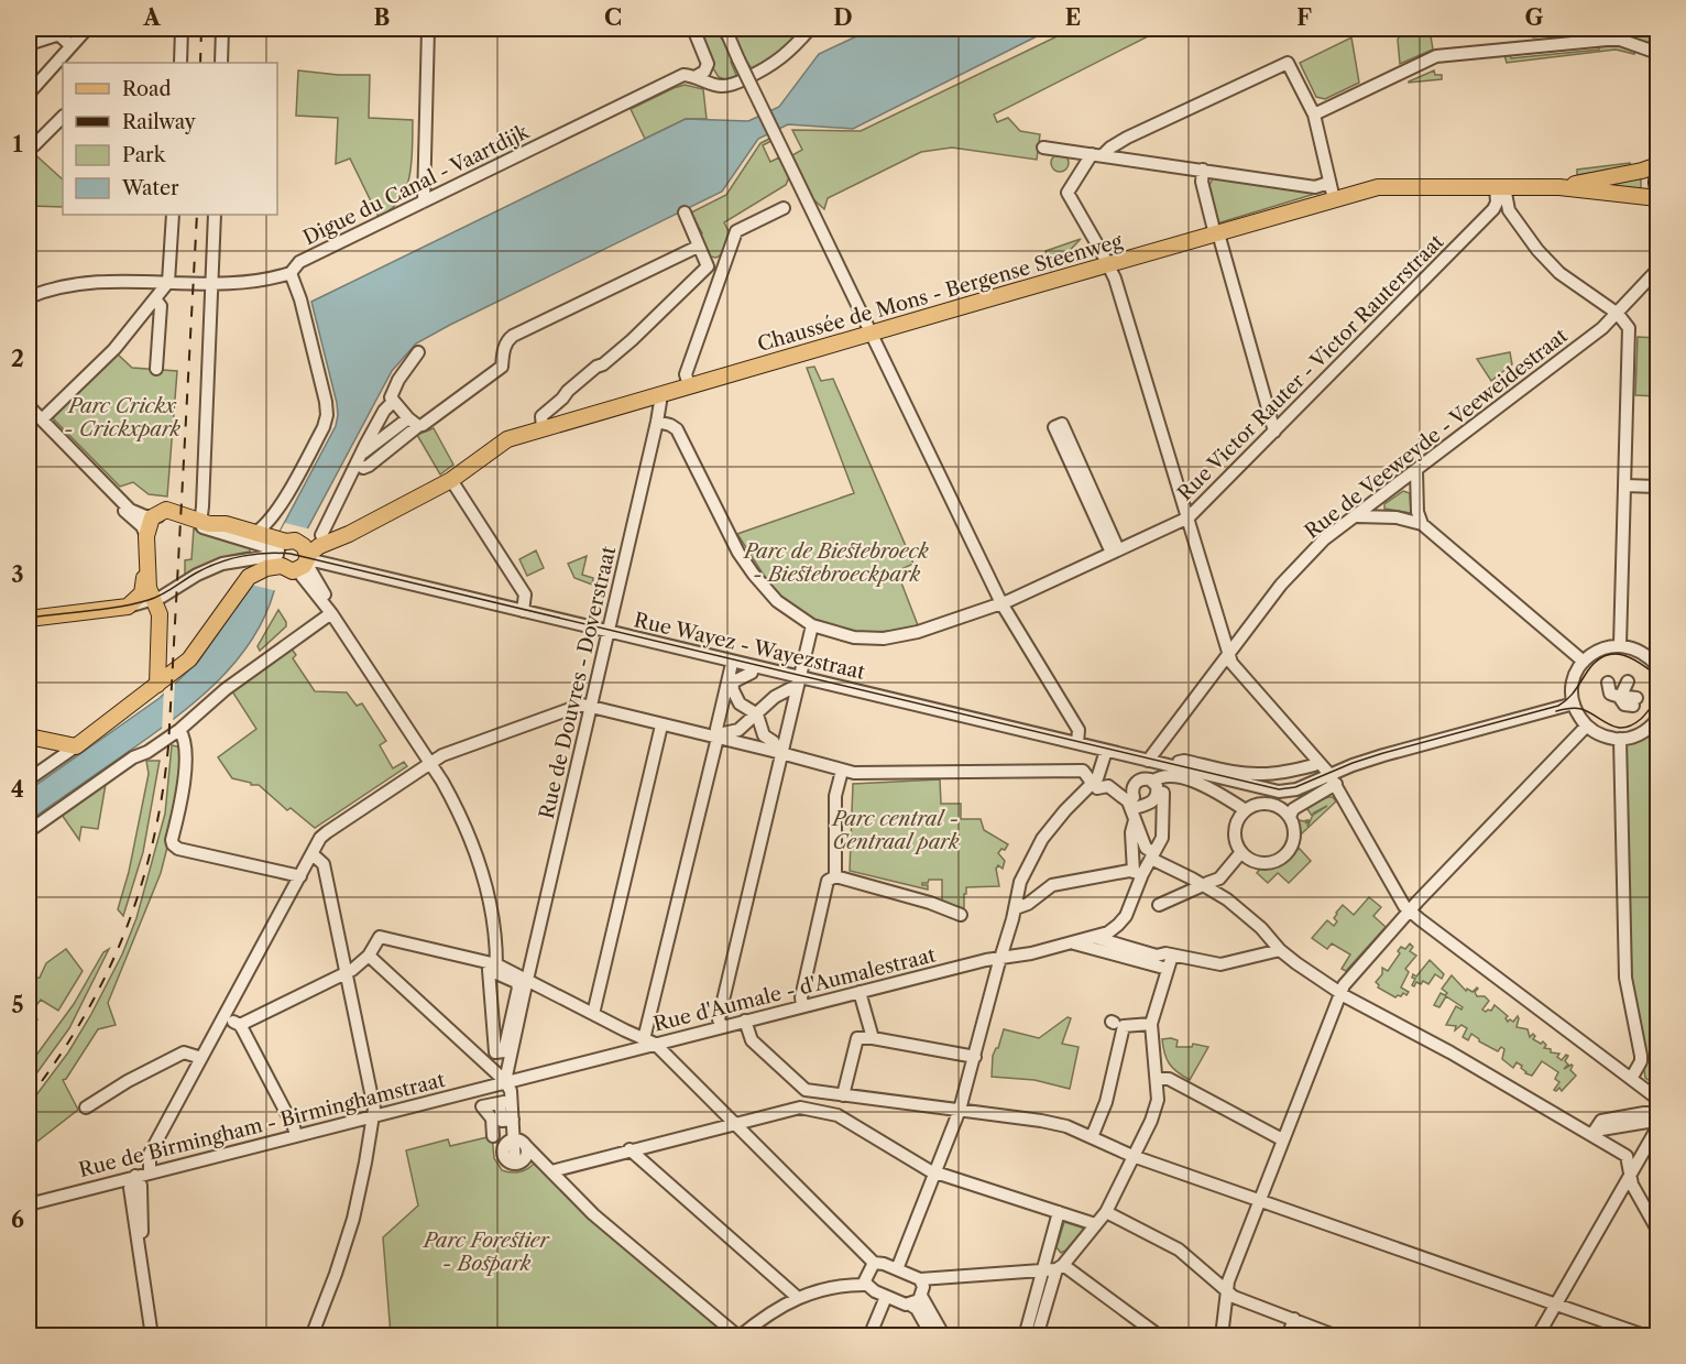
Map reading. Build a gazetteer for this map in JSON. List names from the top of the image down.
{
  "streets": {
    "main road": ["Chaussée de Mons - Bergense Steenweg"],
    "street": [
      "Digue du Canal - Vaartdijk",
      "Rue Victor Rauter - Victor Rauterstraat",
      "Rue de Veeweyde - Veeweidestraat",
      "Rue Wayez - Wayezstraat",
      "Rue de Douvres - Doverstraat",
      "Rue d'Aumale - d'Aumalestraat",
      "Rue de Birmingham - Birminghamstraat"
    ]
  },
  "crossings": [
    ["Chaussée de Mons - Bergense Steenweg", "Rue Victor Rauter - Victor Rauterstraat"],
    ["Chaussée de Mons - Bergense Steenweg", "Rue Wayez - Wayezstraat"],
    ["Chaussée de Mons - Bergense Steenweg", "Rue de Douvres - Doverstraat"],
    ["Rue Victor Rauter - Victor Rauterstraat", "Rue de Douvres - Doverstraat"],
    ["Rue de Veeweyde - Veeweidestraat", "Rue Wayez - Wayezstraat"],
    ["Rue Wayez - Wayezstraat", "Rue de Douvres - Doverstraat"],
    ["Rue de Douvres - Doverstraat", "Rue d'Aumale - d'Aumalestraat"],
    ["Rue de Douvres - Doverstraat", "Rue de Birmingham - Birminghamstraat"],
    ["Rue d'Aumale - d'Aumalestraat", "Rue de Birmingham - Birminghamstraat"]
  ],
  "parks": [
    "Parc Crickx - Crickxpark",
    "Parc de Biestebroeck - Biestebroeckpark",
    "Parc central - Centraal park",
    "Parc Forestier - Bospark"
  ],
  "legend": [
    "Road",
    "Railway",
    "Park",
    "Water"
  ],
  "grid": {
    "columns": [
      "A",
      "B",
      "C",
      "D",
      "E",
      "F",
      "G"
    ],
    "rows": [
      "1",
      "2",
      "3",
      "4",
      "5",
      "6"
    ]
  }
}
